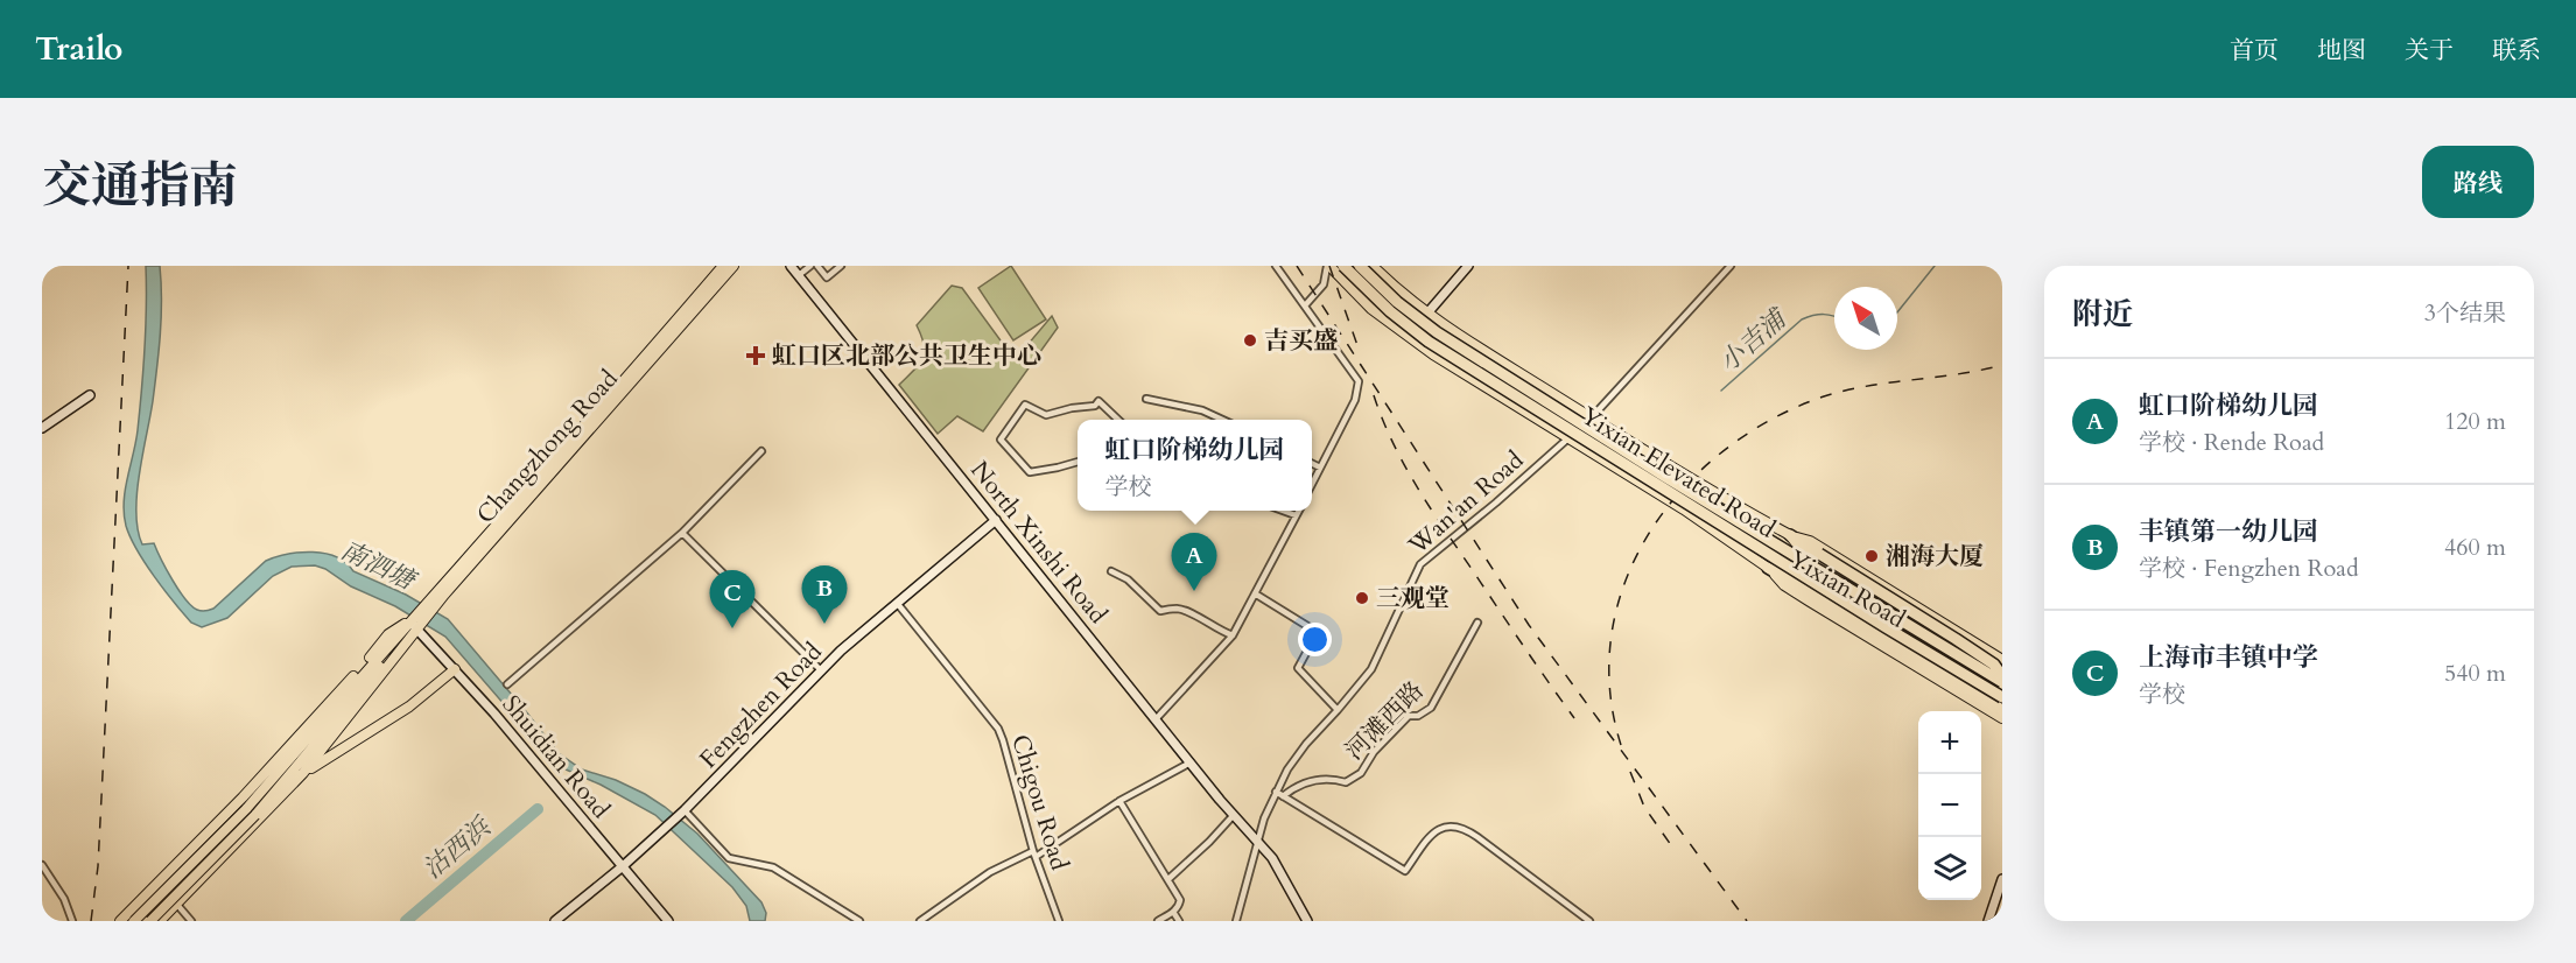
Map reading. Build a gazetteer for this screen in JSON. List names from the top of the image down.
{
  "streets": {
    "highway": ["Yixian Elevated Road"],
    "main road": ["Changzhong Road", "Yixian Road"],
    "street": [
      "Wan'an Road",
      "North Xinshi Road",
      "Fengzhen Road",
      "河滩西路",
      "Shuidian Road",
      "Chigou Road"
    ]
  },
  "crossings": [
    ["Changzhong Road", "Shuidian Road"],
    ["Wan'an Road", "North Xinshi Road"],
    ["Wan'an Road", "Yixian Road"],
    ["North Xinshi Road", "Fengzhen Road"],
    ["Fengzhen Road", "Shuidian Road"],
    ["Fengzhen Road", "Chigou Road"]
  ],
  "water": ["小吉浦", "南泗塘", "沽西浜"],
  "places": {
    "other": ["吉买盛", "湘海大厦", "三观堂"],
    "health": ["虹口区北部公共卫生中心"]
  },
  "north": "top left",
  "page": {
    "header": "Trailo",
    "nav": [
      "首页",
      "地图",
      "关于",
      "联系"
    ],
    "title": "交通指南",
    "buttons": "路线",
    "heading": ["附近", "3个结果"],
    "list": [
      {
        "mark": "A",
        "name": "虹口阶梯幼儿园",
        "note": "学校 · Rende Road",
        "value": "120 m"
      },
      {
        "mark": "B",
        "name": "丰镇第一幼儿园",
        "note": "学校 · Fengzhen Road",
        "value": "460 m"
      },
      {
        "mark": "C",
        "name": "上海市丰镇中学",
        "note": "学校",
        "value": "540 m"
      }
    ],
    "popup": ["虹口阶梯幼儿园", "学校"],
    "pins": ["A", "B", "C"],
    "map_buttons": ["+", "−"]
  }
}
